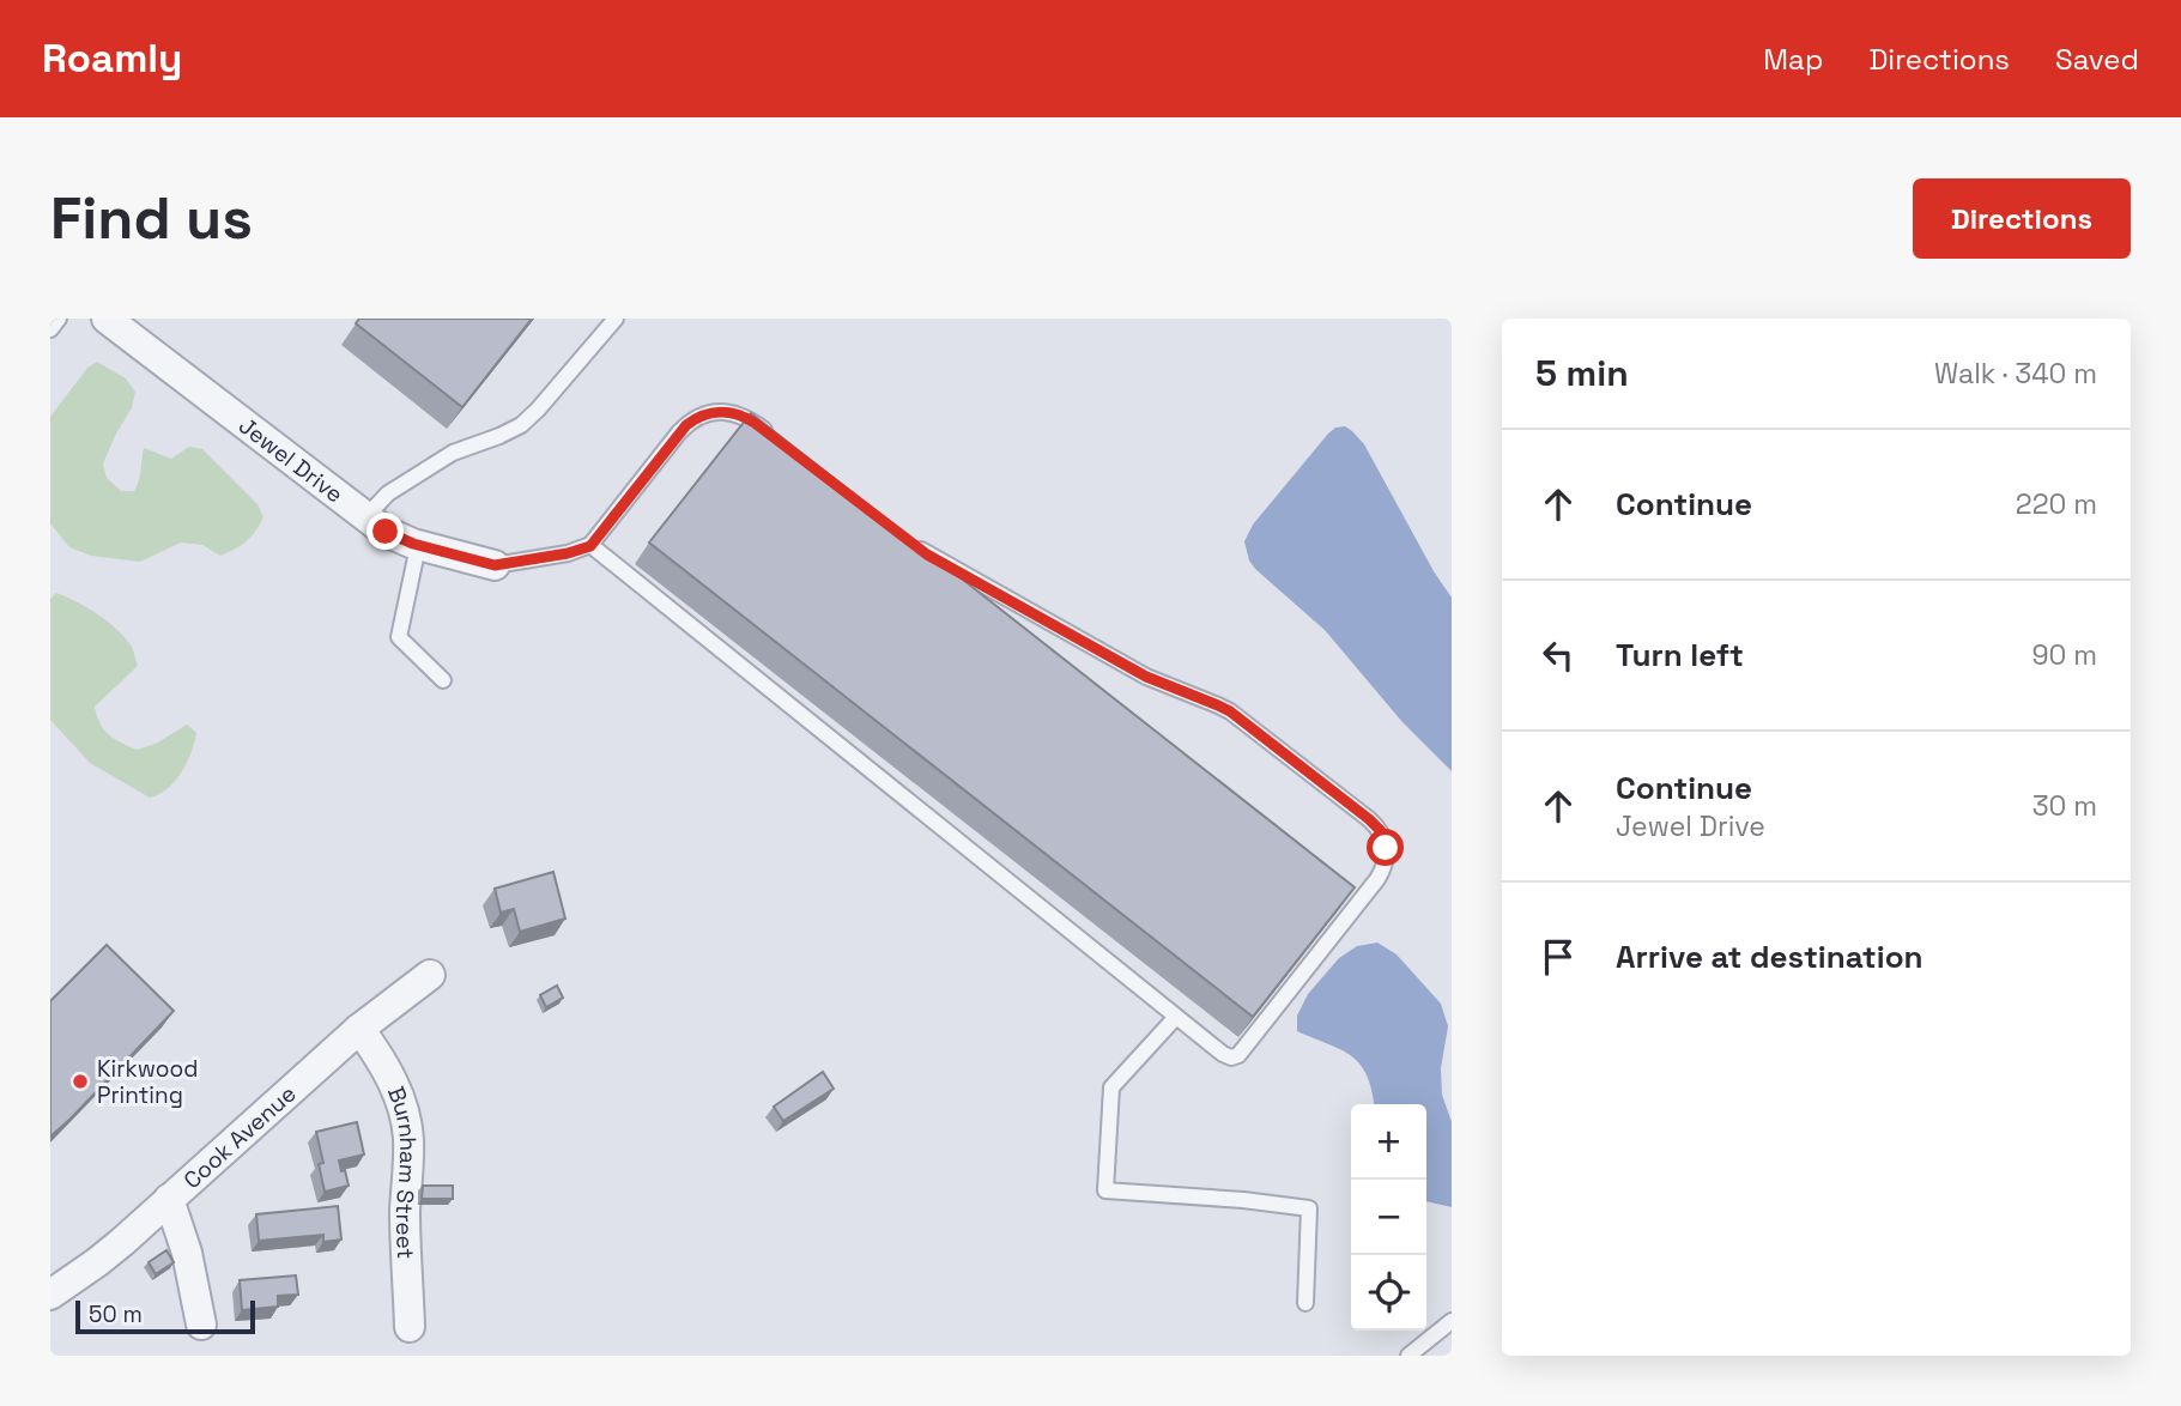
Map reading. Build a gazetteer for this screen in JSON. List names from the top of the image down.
{
  "streets": {
    "street": ["Jewel Drive", "Cook Avenue", "Burnham Street"]
  },
  "crossings": [
    ["Cook Avenue", "Burnham Street"]
  ],
  "places": ["Kirkwood Printing"],
  "scale_bar": "50 m",
  "page": {
    "header": "Roamly",
    "nav": ["Map", "Directions", "Saved"],
    "buttons": "Directions",
    "title": "Find us",
    "heading": ["5 min", "Walk · 340 m"],
    "list": [
      ["Continue", "220 m"],
      ["Turn left", "90 m"],
      ["Continue", "Jewel Drive", "30 m"],
      "Arrive at destination"
    ],
    "map_buttons": ["+", "−"],
    "scale": "50 m"
  }
}
